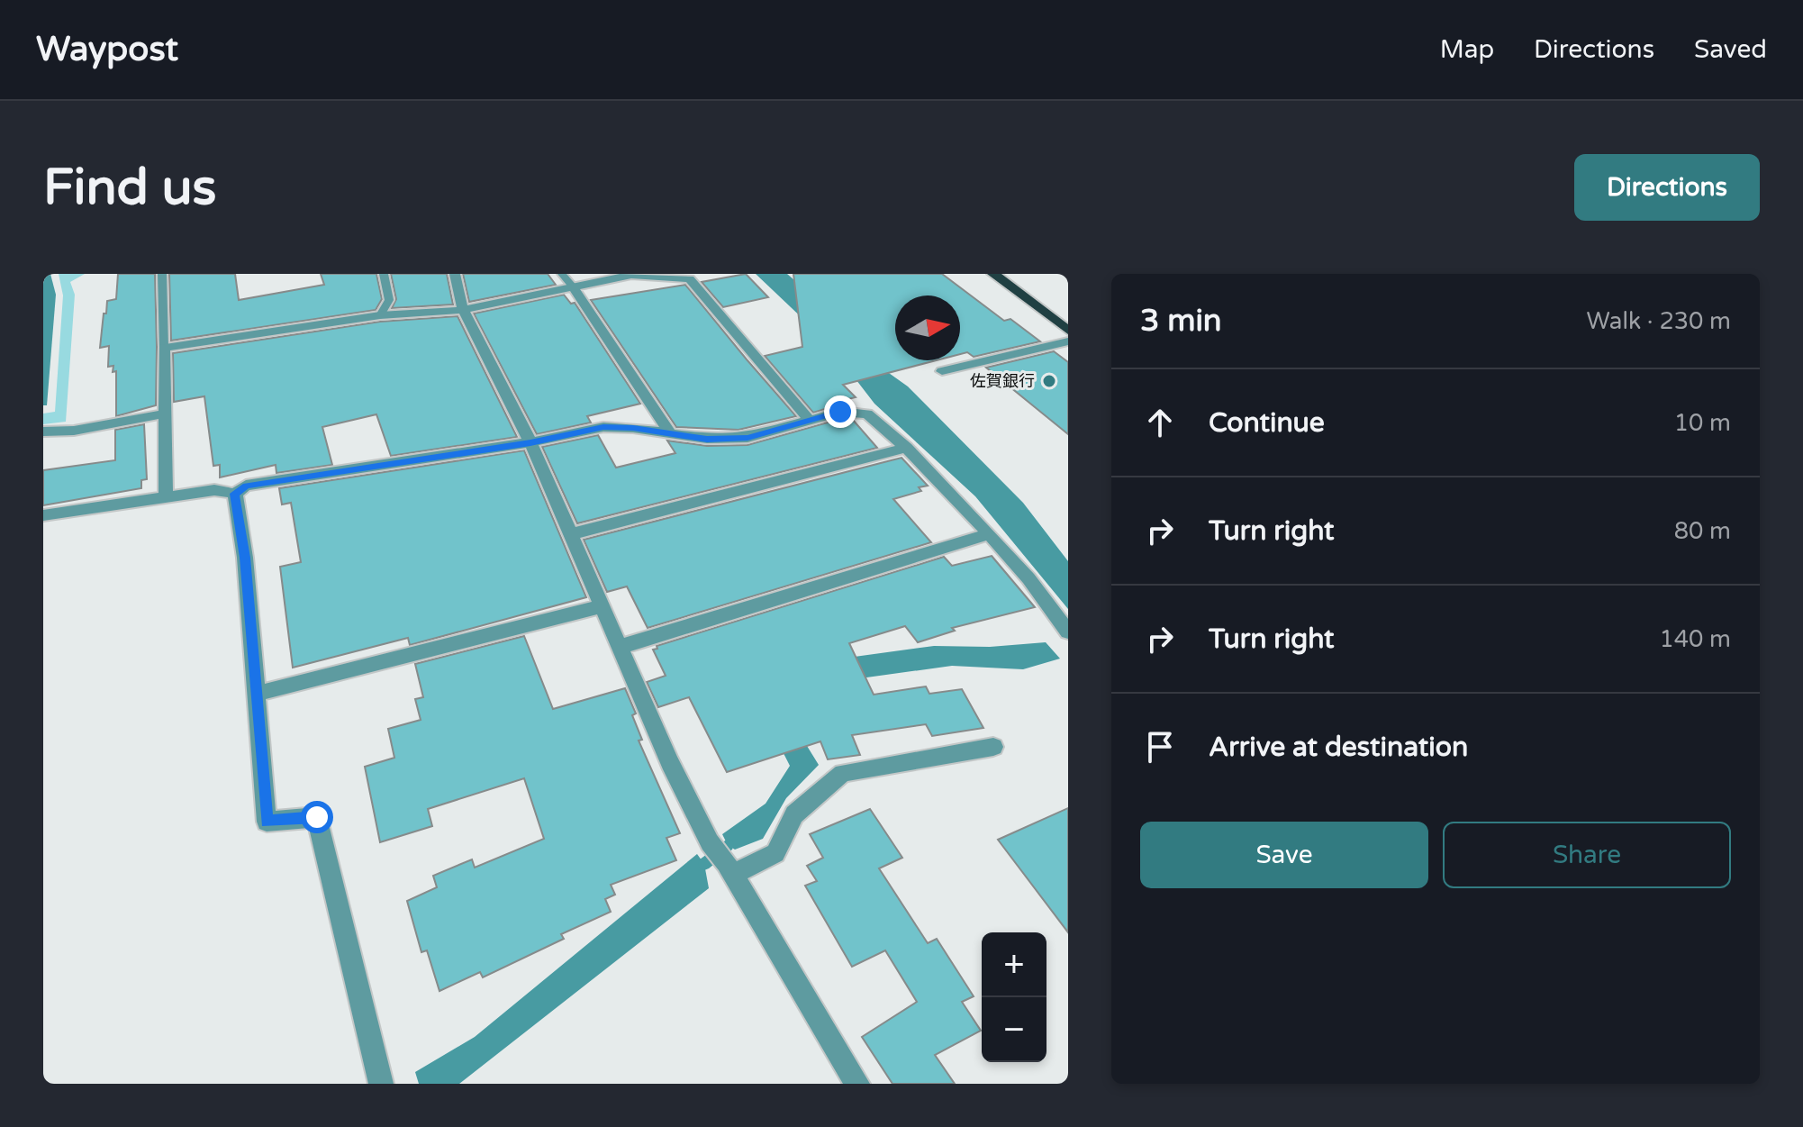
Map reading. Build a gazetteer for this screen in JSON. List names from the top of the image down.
{
  "places": ["佐賀銀行"],
  "north": "right",
  "page": {
    "header": "Waypost",
    "nav": ["Map", "Directions", "Saved"],
    "buttons": [
      "Directions",
      ["Save", "Share"]
    ],
    "title": "Find us",
    "heading": ["3 min", "Walk · 230 m"],
    "list": [
      ["Continue", "10 m"],
      ["Turn right", "80 m"],
      ["Turn right", "140 m"],
      "Arrive at destination"
    ],
    "map_buttons": ["+", "−"]
  }
}
